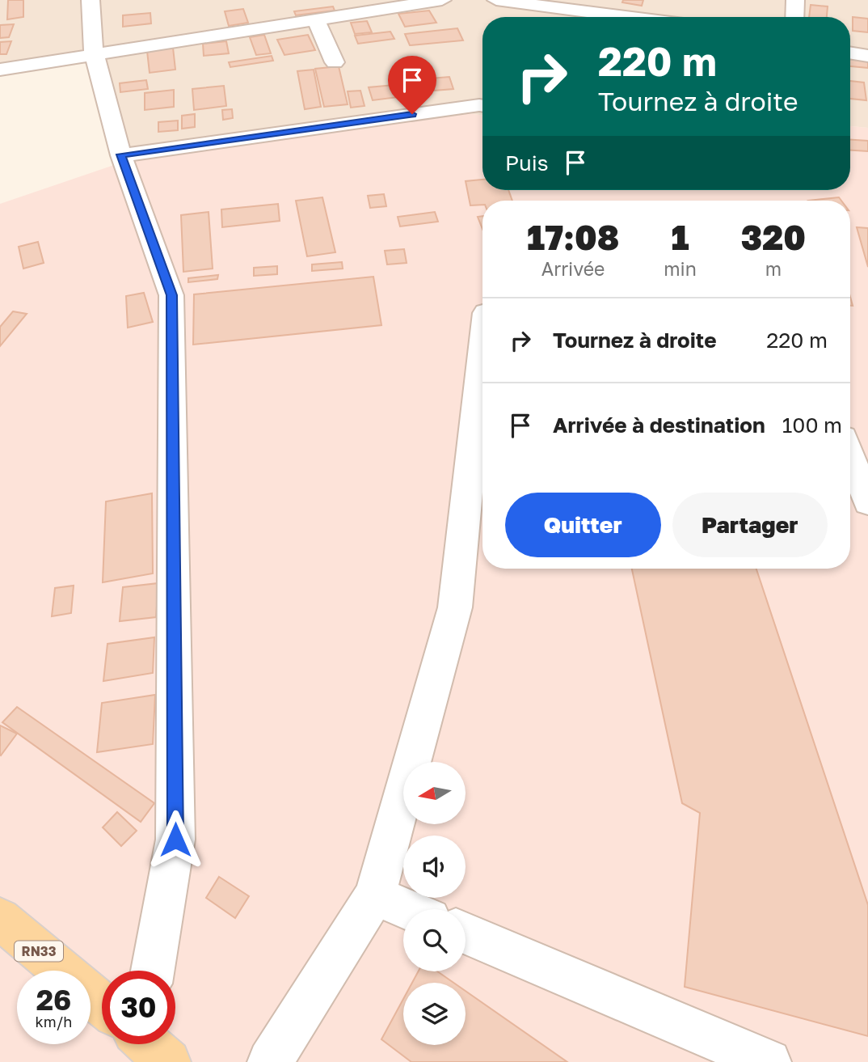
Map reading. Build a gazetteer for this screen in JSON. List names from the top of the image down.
{
  "streets": {
    "main road": ["RN33"]
  },
  "north": "left",
  "page": {
    "turn": ["220 m", "Tournez à droite"],
    "then": "Puis",
    "eta": [
      "17:08",
      "Arrivée",
      "1",
      "min",
      "320",
      "m"
    ],
    "list": [
      {
        "name": "Tournez à droite",
        "value": "220 m"
      },
      {
        "name": "Arrivée à destination",
        "value": "100 m"
      }
    ],
    "buttons": ["Quitter", "Partager"],
    "speed": "26 km/h",
    "limit": "30"
  }
}
